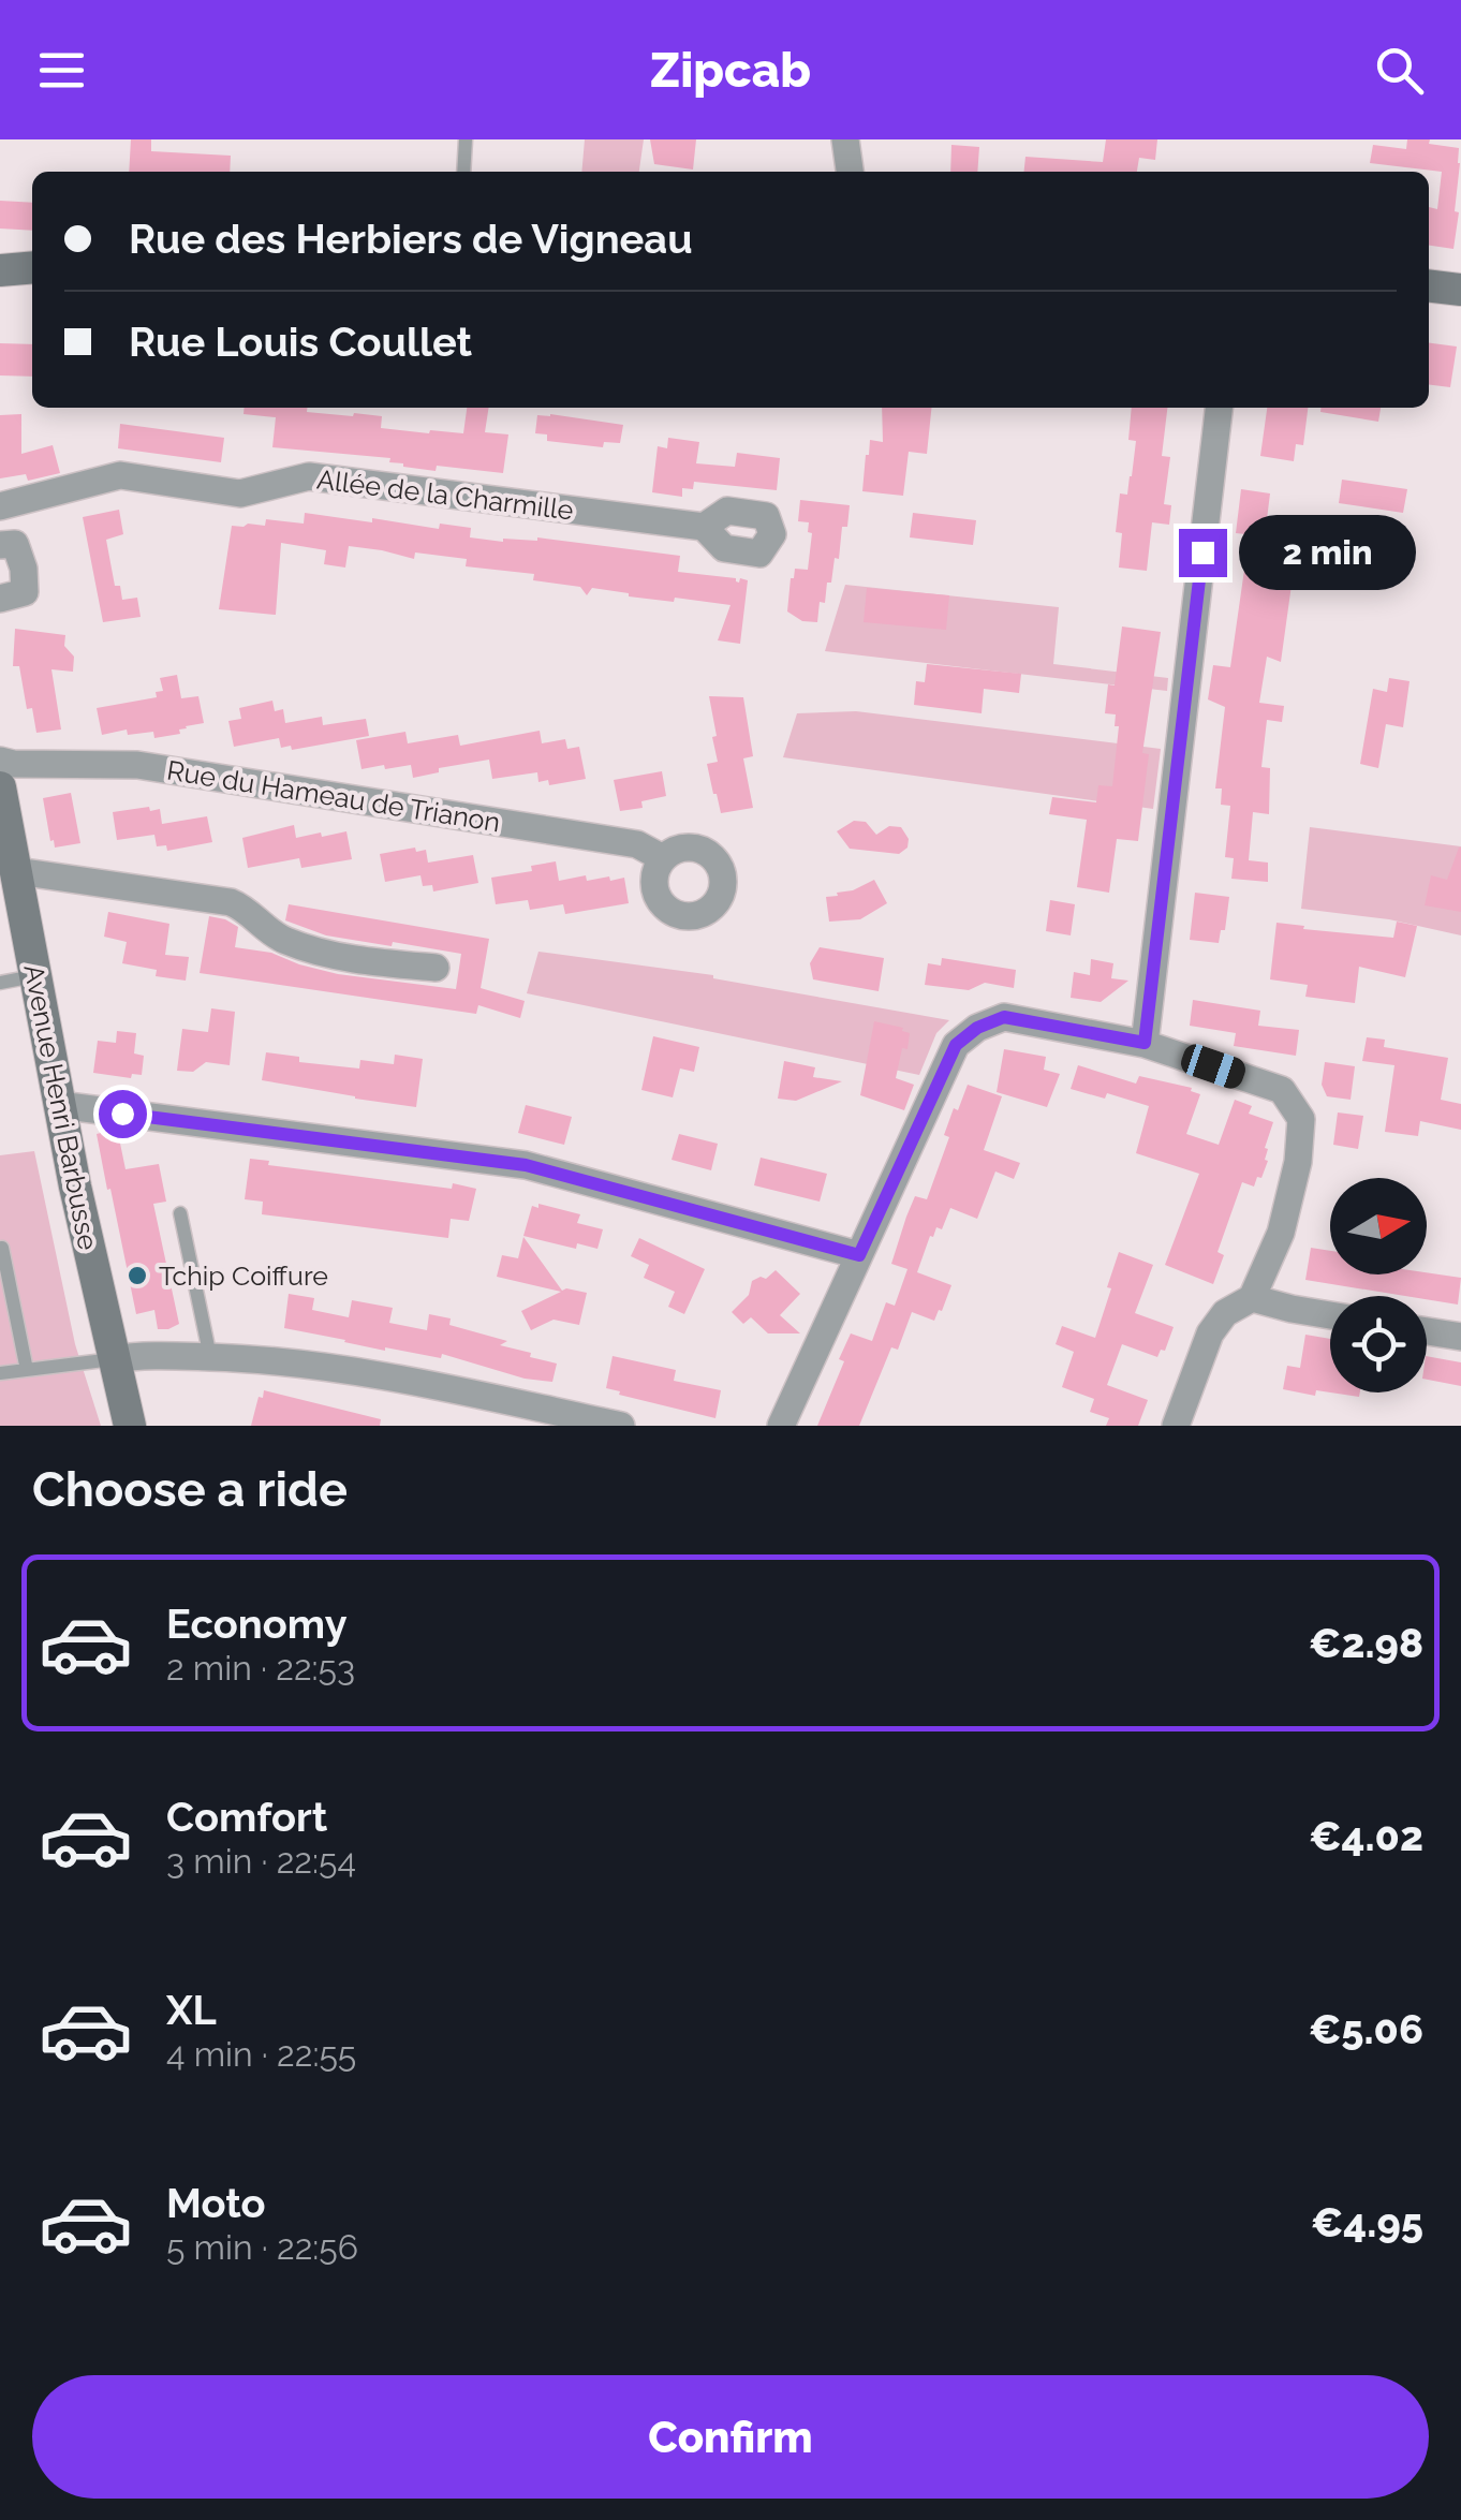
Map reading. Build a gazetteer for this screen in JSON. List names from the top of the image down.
{
  "streets": {
    "street": ["Allée de la Charmille", "Rue du Hameau de Trianon", "Avenue Henri Barbusse"]
  },
  "places": ["Tchip Coiffure"],
  "north": "right",
  "page": {
    "header": "Zipcab",
    "banner": ["Rue des Herbiers de Vigneau", "Rue Louis Coullet"],
    "bubble": "2 min",
    "heading": "Choose a ride",
    "list": [
      {
        "name": "Economy",
        "note": "2 min · 22:53",
        "value": "€2.98"
      },
      {
        "name": "Comfort",
        "note": "3 min · 22:54",
        "value": "€4.02"
      },
      {
        "name": "XL",
        "note": "4 min · 22:55",
        "value": "€5.06"
      },
      {
        "name": "Moto",
        "note": "5 min · 22:56",
        "value": "€4.95"
      }
    ],
    "buttons": "Confirm"
  }
}
